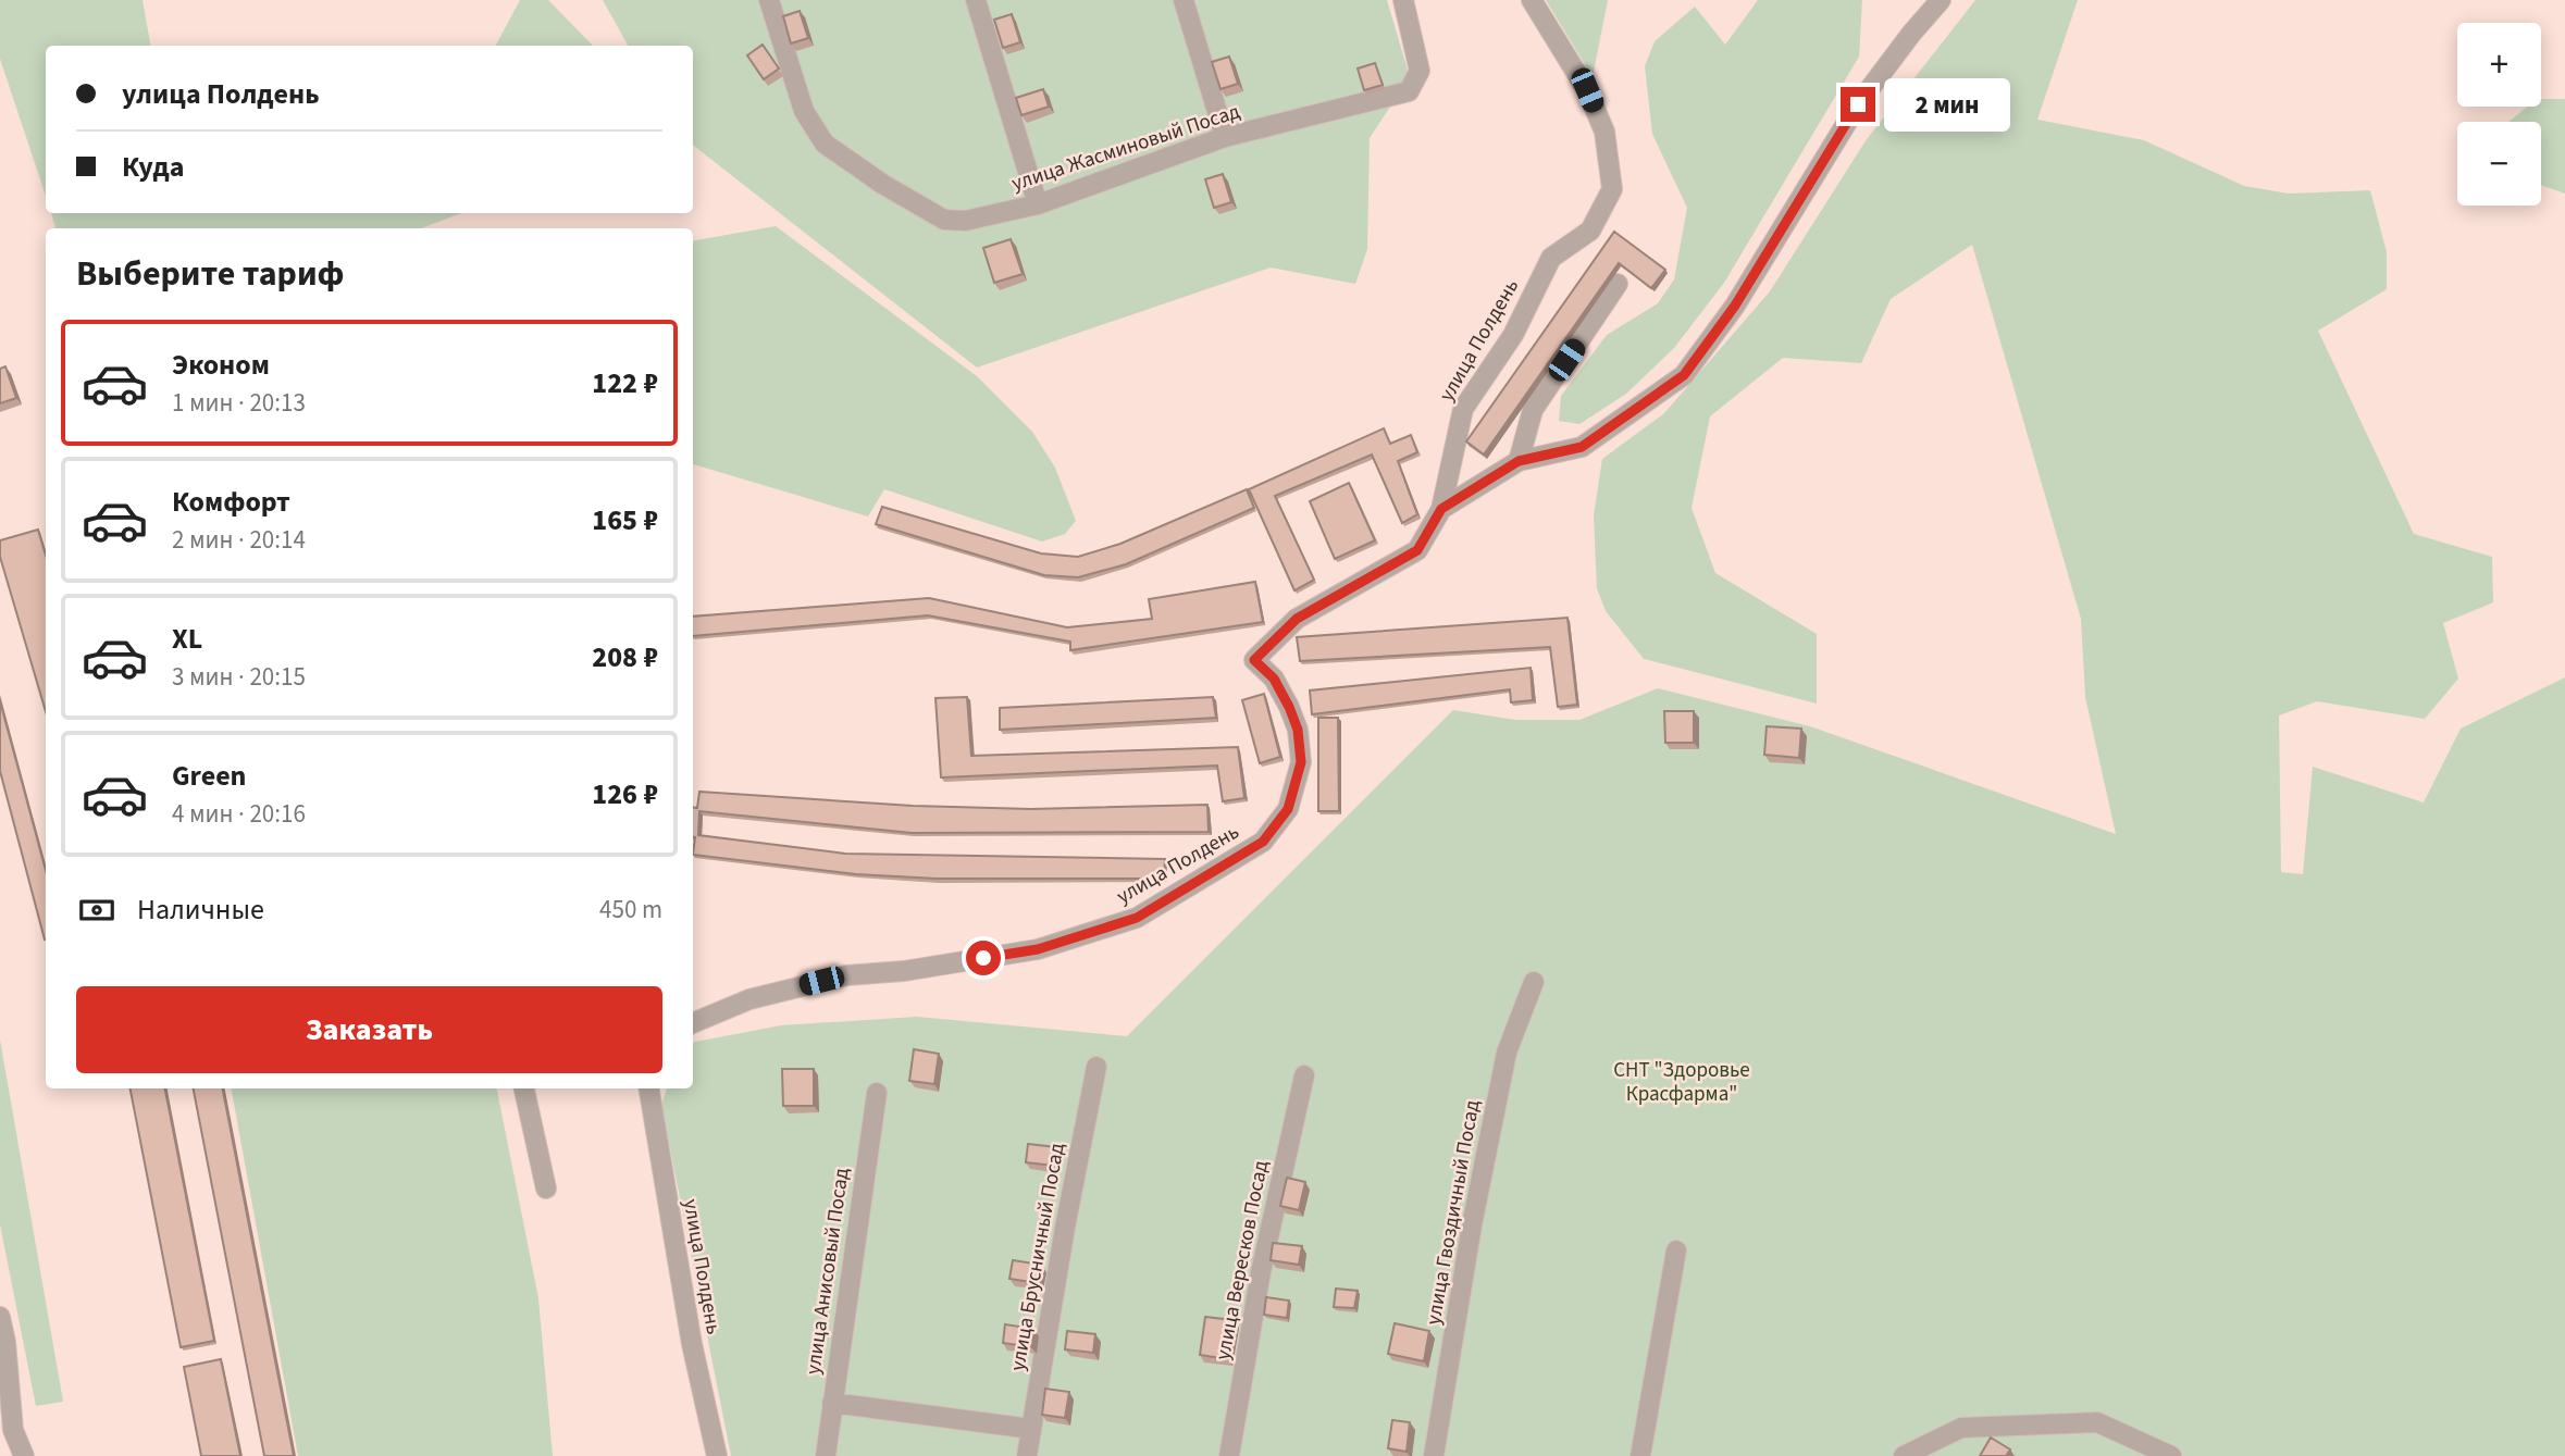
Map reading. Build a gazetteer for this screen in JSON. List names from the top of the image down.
{
  "streets": {
    "street": [
      "улица Жасминовый Посад",
      "улица Полдень",
      "улица Гвоздичный Посад",
      "улица Брусничный Посад",
      "улица Вересков Посад",
      "улица Анисовый Посад"
    ]
  },
  "parks": ["СНТ \"Здоровье Красфарма\""],
  "page": {
    "map_buttons": ["+", "−"],
    "banner": ["улица Полдень", "Куда"],
    "bubble": "2 мин",
    "heading": "Выберите тариф",
    "list": [
      {
        "name": "Эконом",
        "note": "1 мин · 20:13",
        "value": "122 ₽"
      },
      {
        "name": "Комфорт",
        "note": "2 мин · 20:14",
        "value": "165 ₽"
      },
      {
        "name": "XL",
        "note": "3 мин · 20:15",
        "value": "208 ₽"
      },
      {
        "name": "Green",
        "note": "4 мин · 20:16",
        "value": "126 ₽"
      }
    ],
    "pay": ["Наличные", "450 m"],
    "buttons": "Заказать"
  }
}
